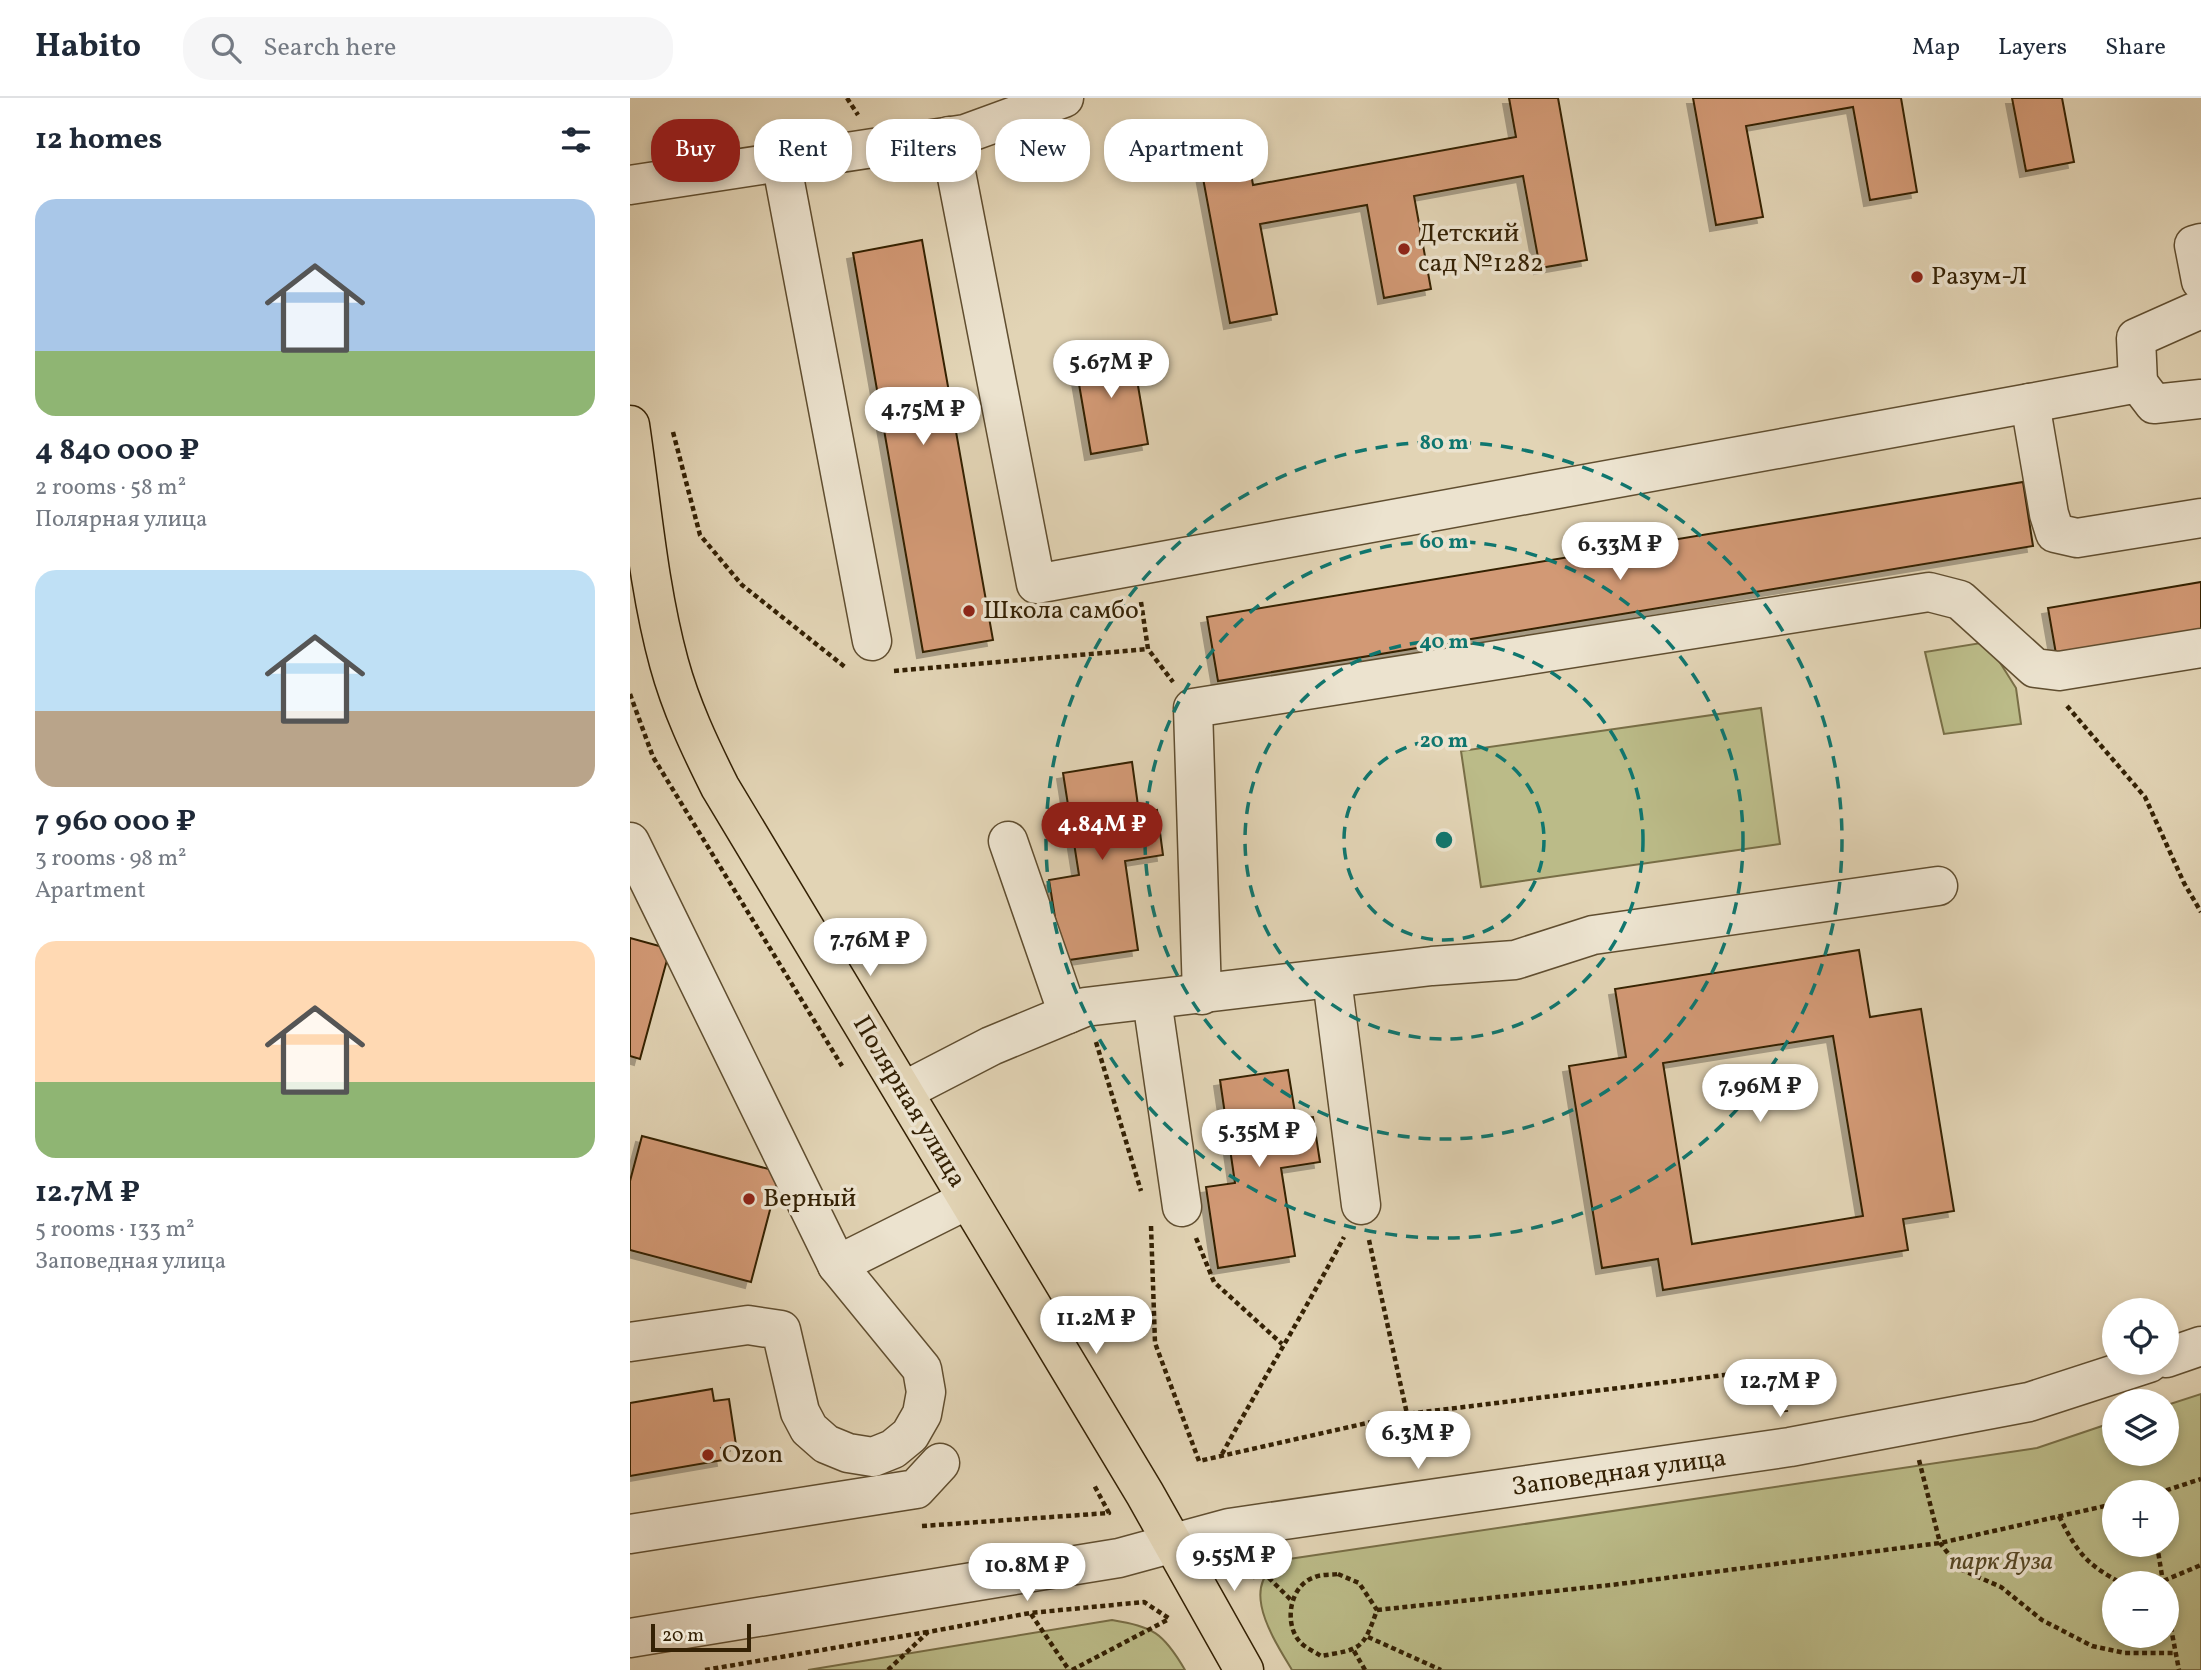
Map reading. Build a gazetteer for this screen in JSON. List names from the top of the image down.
{
  "streets": {
    "main road": ["Полярная улица"],
    "street": ["Заповедная улица"]
  },
  "crossings": [
    ["Полярная улица", "Заповедная улица"]
  ],
  "parks": ["парк Яуза"],
  "places": [
    "Детский сад №1282",
    "Разум-Л",
    "Школа самбо",
    "Верный",
    "Ozon"
  ],
  "scale_bar": "20 m",
  "page": {
    "header": "Habito",
    "search": "Search here",
    "nav": ["Map", "Layers", "Share"],
    "heading": "12 homes",
    "chip": [
      "Buy",
      "Rent",
      "Filters",
      "New",
      "Apartment"
    ],
    "list": [
      {
        "name": "4 840 000 ₽",
        "note": "2 rooms · 58 m² · Полярная улица"
      },
      {
        "name": "7 960 000 ₽",
        "note": "3 rooms · 98 m² · Apartment"
      },
      {
        "name": "12.7M ₽",
        "note": "5 rooms · 133 m² · Заповедная улица"
      }
    ],
    "price": [
      "5.67M ₽",
      "4.75M ₽",
      "6.33M ₽",
      "4.84M ₽",
      "7.76M ₽",
      "7.96M ₽",
      "5.35M ₽",
      "11.2M ₽",
      "12.7M ₽",
      "6.3M ₽",
      "9.55M ₽",
      "10.8M ₽"
    ],
    "map_buttons": ["+", "−"],
    "scale": "20 m"
  },
  "rings": [
    "80 m",
    "60 m",
    "40 m",
    "20 m"
  ]
}
